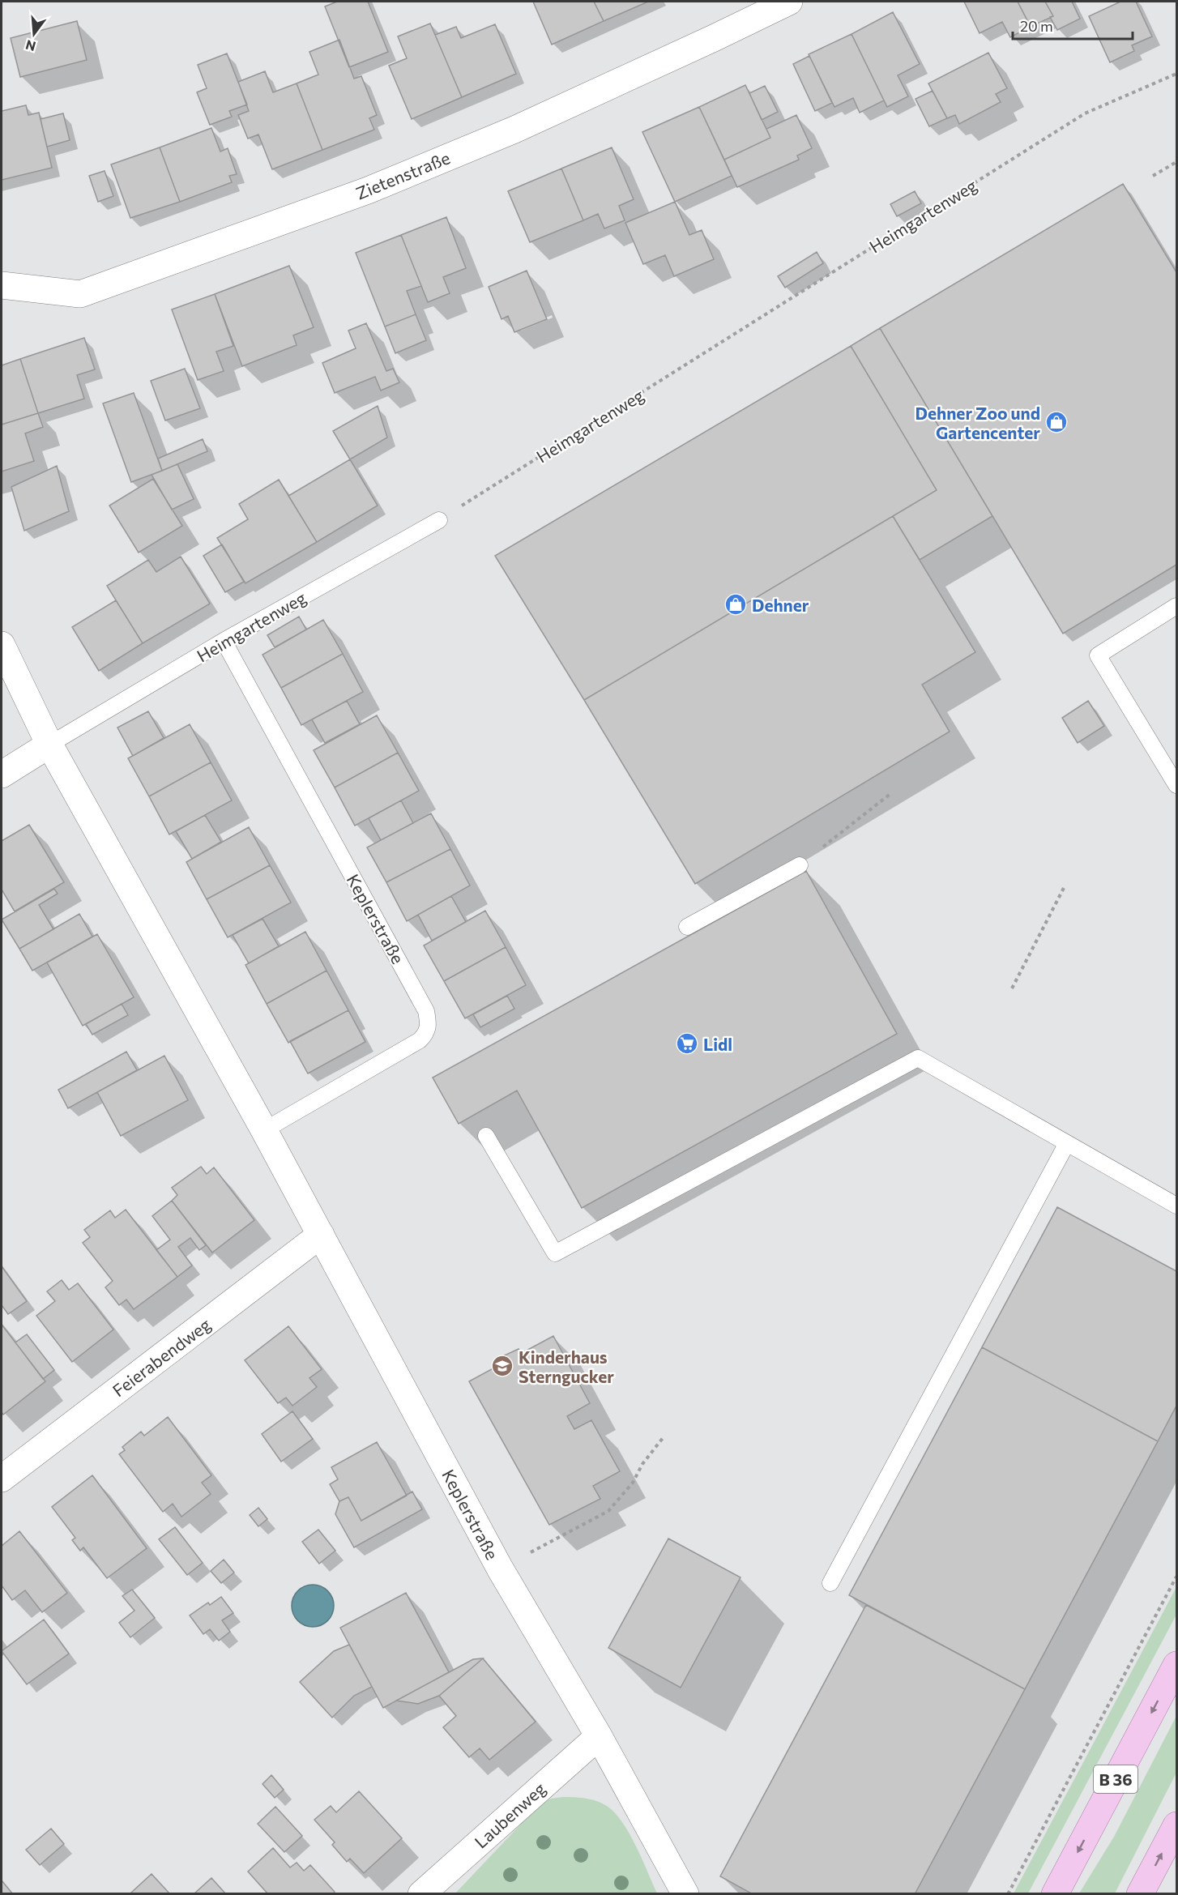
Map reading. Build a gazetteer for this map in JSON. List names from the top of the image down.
{
  "streets": {
    "main road": ["B 36"],
    "street": [
      "Zietenstraße",
      "Heimgartenweg",
      "Keplerstraße",
      "Feierabendweg",
      "Laubenweg"
    ]
  },
  "crossings": [
    ["Heimgartenweg", "Keplerstraße"],
    ["Keplerstraße", "Feierabendweg"],
    ["Keplerstraße", "Laubenweg"]
  ],
  "places": {
    "shop": ["Dehner Zoo und Gartencenter", "Dehner"],
    "supermarket": ["Lidl"],
    "school or university": ["Kinderhaus Sterngucker"]
  },
  "scale_bar": "20 m",
  "north": "bottom"
}
